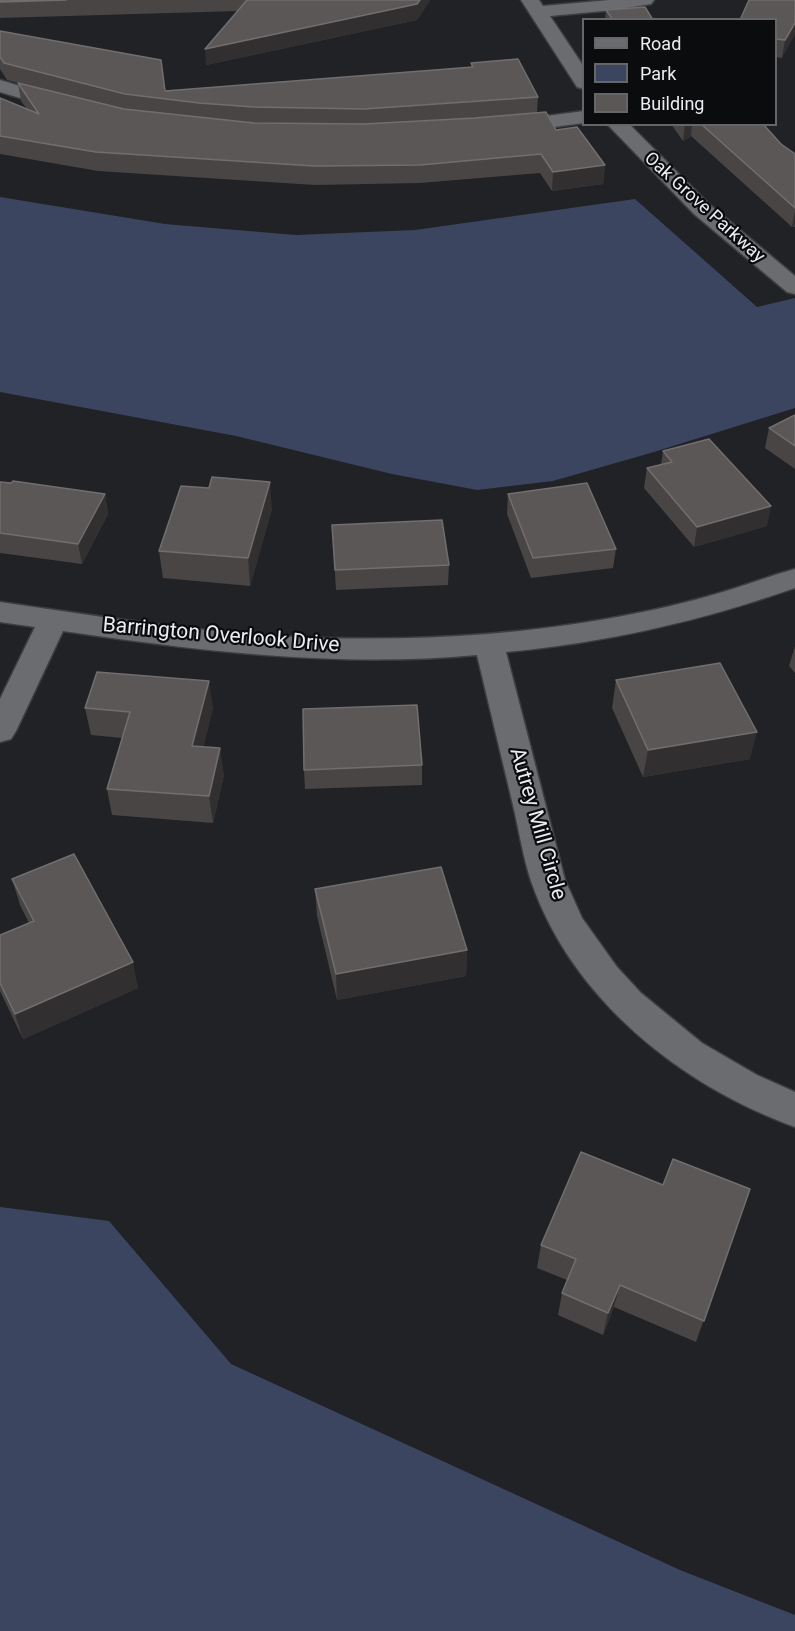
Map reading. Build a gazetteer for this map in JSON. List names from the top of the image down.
{
  "streets": {
    "street": ["Oak Grove Parkway", "Barrington Overlook Drive", "Autrey Mill Circle"]
  },
  "crossings": [
    ["Barrington Overlook Drive", "Autrey Mill Circle"]
  ],
  "legend": ["Road", "Park", "Building"]
}
